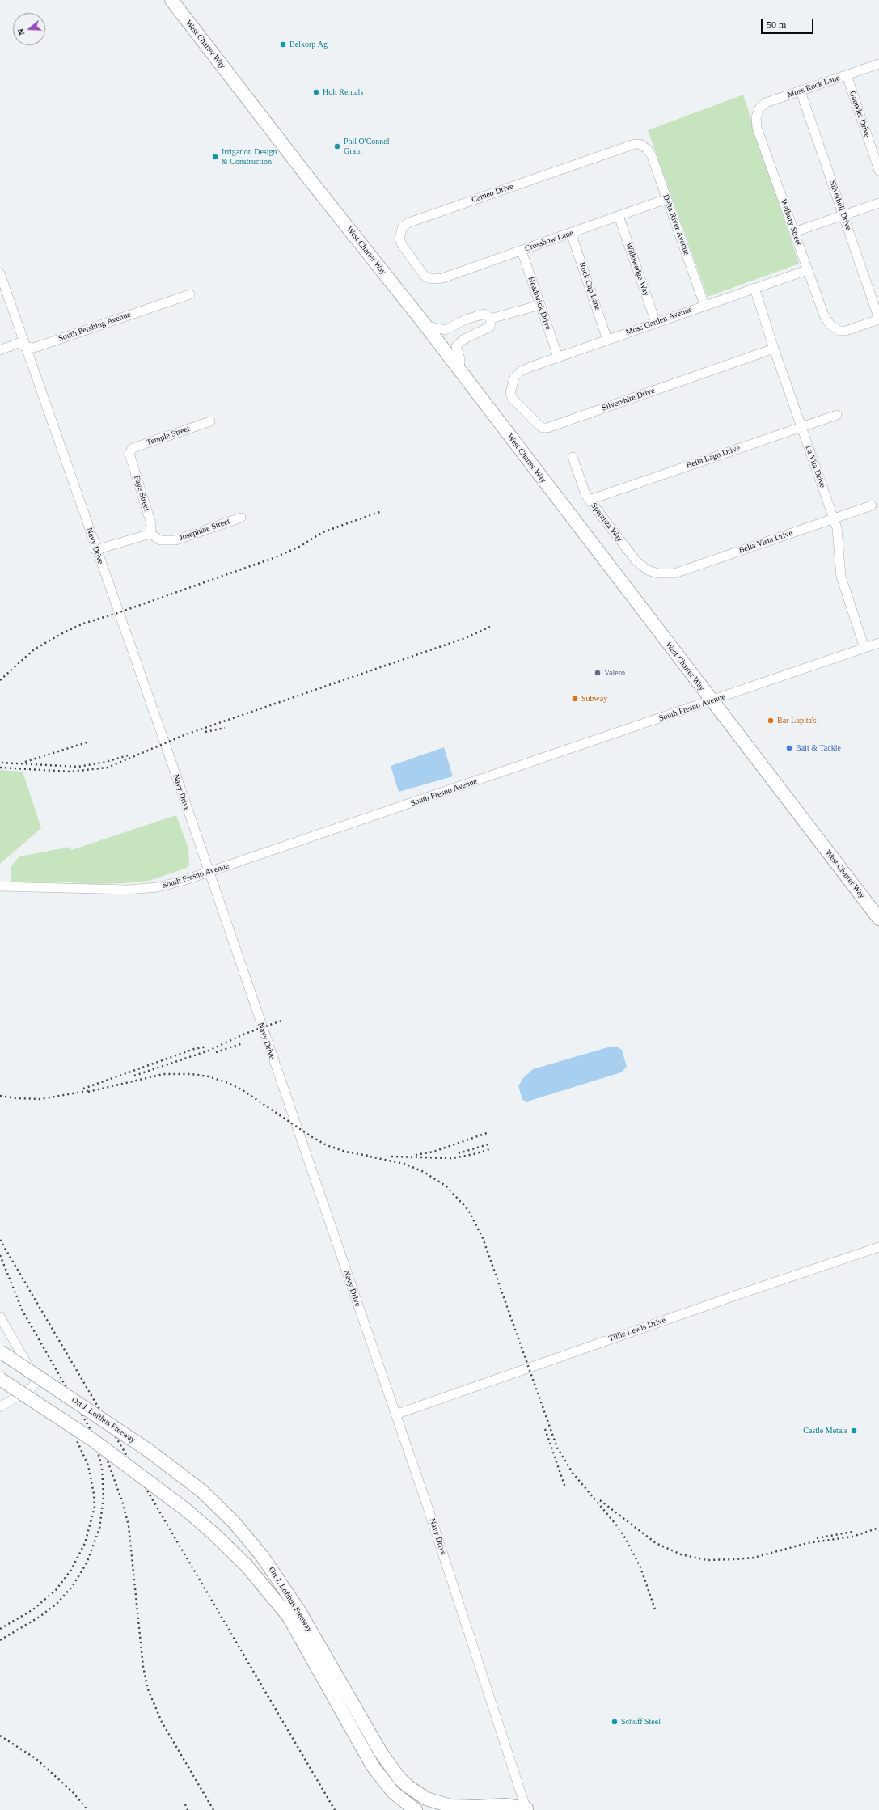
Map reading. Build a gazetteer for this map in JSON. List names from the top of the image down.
{
  "streets": {
    "highway": ["West Charter Way", "Ort J. Lofthus Freeway"],
    "street": [
      "Moss Rock Lane",
      "Gauntlet Drive",
      "Cameo Drive",
      "Silverbell Drive",
      "Walbury Street",
      "Delta River Avenue",
      "Crossbow Lane",
      "Willowedge Way",
      "Rock Cap Lane",
      "Heathwick Drive",
      "Moss Garden Avenue",
      "South Pershing Avenue",
      "Silvershire Drive",
      "Temple Street",
      "Bella Lago Drive",
      "La Vita Drive",
      "Faye Street",
      "Speranza Way",
      "Josephine Street",
      "Bella Vista Drive",
      "Navy Drive",
      "South Fresno Avenue",
      "Tillie Lewis Drive"
    ]
  },
  "crossings": [
    ["West Charter Way", "South Fresno Avenue"],
    ["Moss Rock Lane", "Gauntlet Drive"],
    ["Moss Rock Lane", "Silverbell Drive"],
    ["Moss Rock Lane", "Walbury Street"],
    ["Cameo Drive", "Delta River Avenue"],
    ["Cameo Drive", "Crossbow Lane"],
    ["Silverbell Drive", "Walbury Street"],
    ["Walbury Street", "Moss Garden Avenue"],
    ["Delta River Avenue", "Crossbow Lane"],
    ["Delta River Avenue", "Moss Garden Avenue"],
    ["Crossbow Lane", "Willowedge Way"],
    ["Crossbow Lane", "Rock Cap Lane"],
    ["Crossbow Lane", "Heathwick Drive"],
    ["Willowedge Way", "Moss Garden Avenue"],
    ["Rock Cap Lane", "Moss Garden Avenue"],
    ["Heathwick Drive", "Moss Garden Avenue"],
    ["Moss Garden Avenue", "Silvershire Drive"],
    ["Moss Garden Avenue", "La Vita Drive"],
    ["South Pershing Avenue", "Navy Drive"],
    ["Silvershire Drive", "La Vita Drive"],
    ["Temple Street", "Faye Street"],
    ["Bella Lago Drive", "La Vita Drive"],
    ["Bella Lago Drive", "Speranza Way"],
    ["La Vita Drive", "Bella Vista Drive"],
    ["La Vita Drive", "South Fresno Avenue"],
    ["Faye Street", "Josephine Street"],
    ["Speranza Way", "Bella Vista Drive"],
    ["Navy Drive", "South Fresno Avenue"],
    ["Navy Drive", "Tillie Lewis Drive"],
    ["Navy Drive", "Ort J. Lofthus Freeway"]
  ],
  "places": [
    "Belkorp Ag",
    "Holt Rentals",
    "Phil O'Connel Grain",
    "Irrigation Design & Construction",
    "Valero",
    "Subway",
    "Bar Lupita's",
    "Bait & Tackle",
    "Castle Metals",
    "Schuff Steel"
  ],
  "scale_bar": "50 m",
  "north": "left"
}
